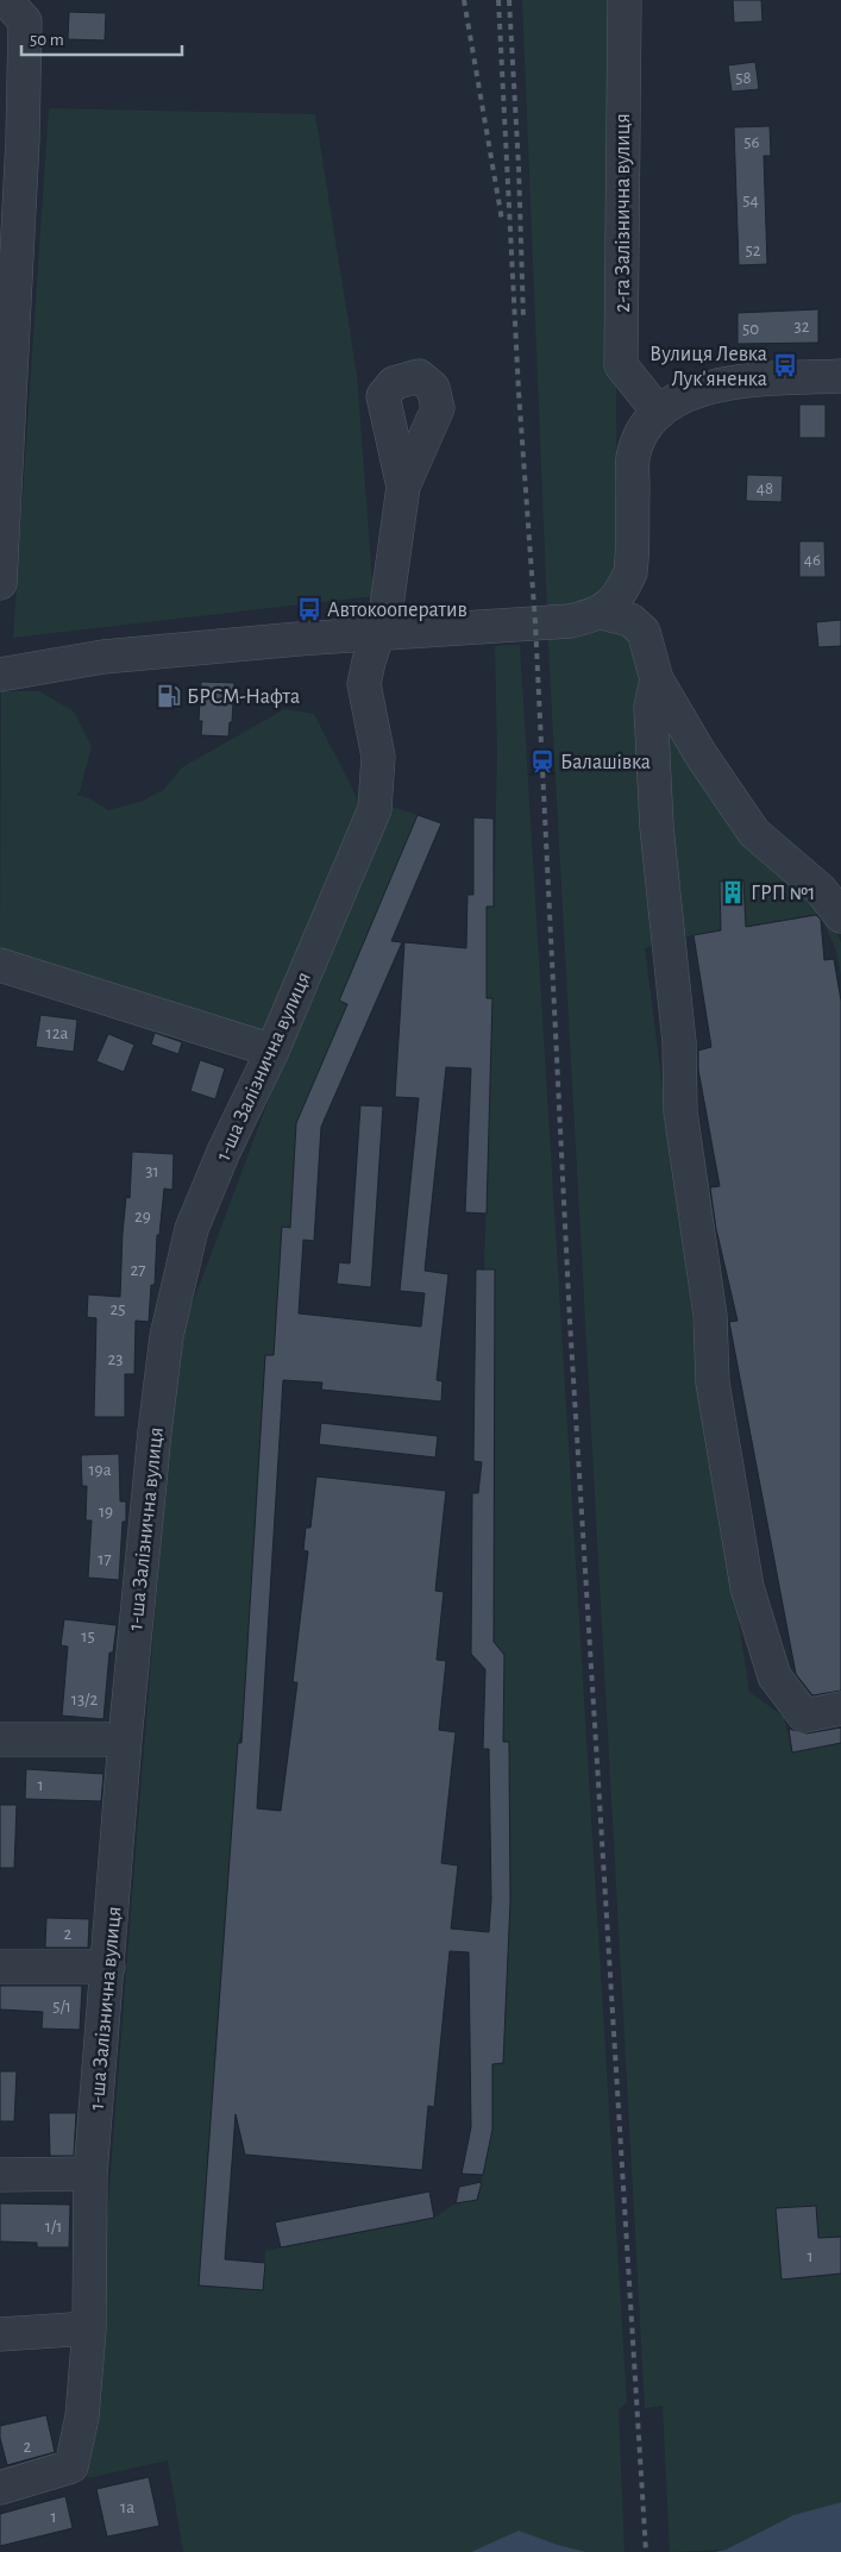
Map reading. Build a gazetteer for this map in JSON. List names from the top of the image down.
{
  "streets": {
    "street": ["2-га Залізнична вулиця", "1-ша Залізнична вулиця"]
  },
  "places": {
    "bus stop": ["Вулиця Левка Лук'яненка", "Автокооператив"],
    "fuel station": ["БРСМ-Нафта"],
    "station": ["Балашівка"],
    "building": ["ГРП №1"]
  },
  "house_numbers": [
    "58",
    "56",
    "54",
    "52",
    "32",
    "50",
    "48",
    "46",
    "12а",
    "31",
    "29",
    "27",
    "25",
    "23",
    "19а",
    "19",
    "17",
    "15",
    "13/2",
    "1",
    "2",
    "5/1",
    "1/1",
    "1",
    "2",
    "1а",
    "1"
  ],
  "scale_bar": "50 m"
}
